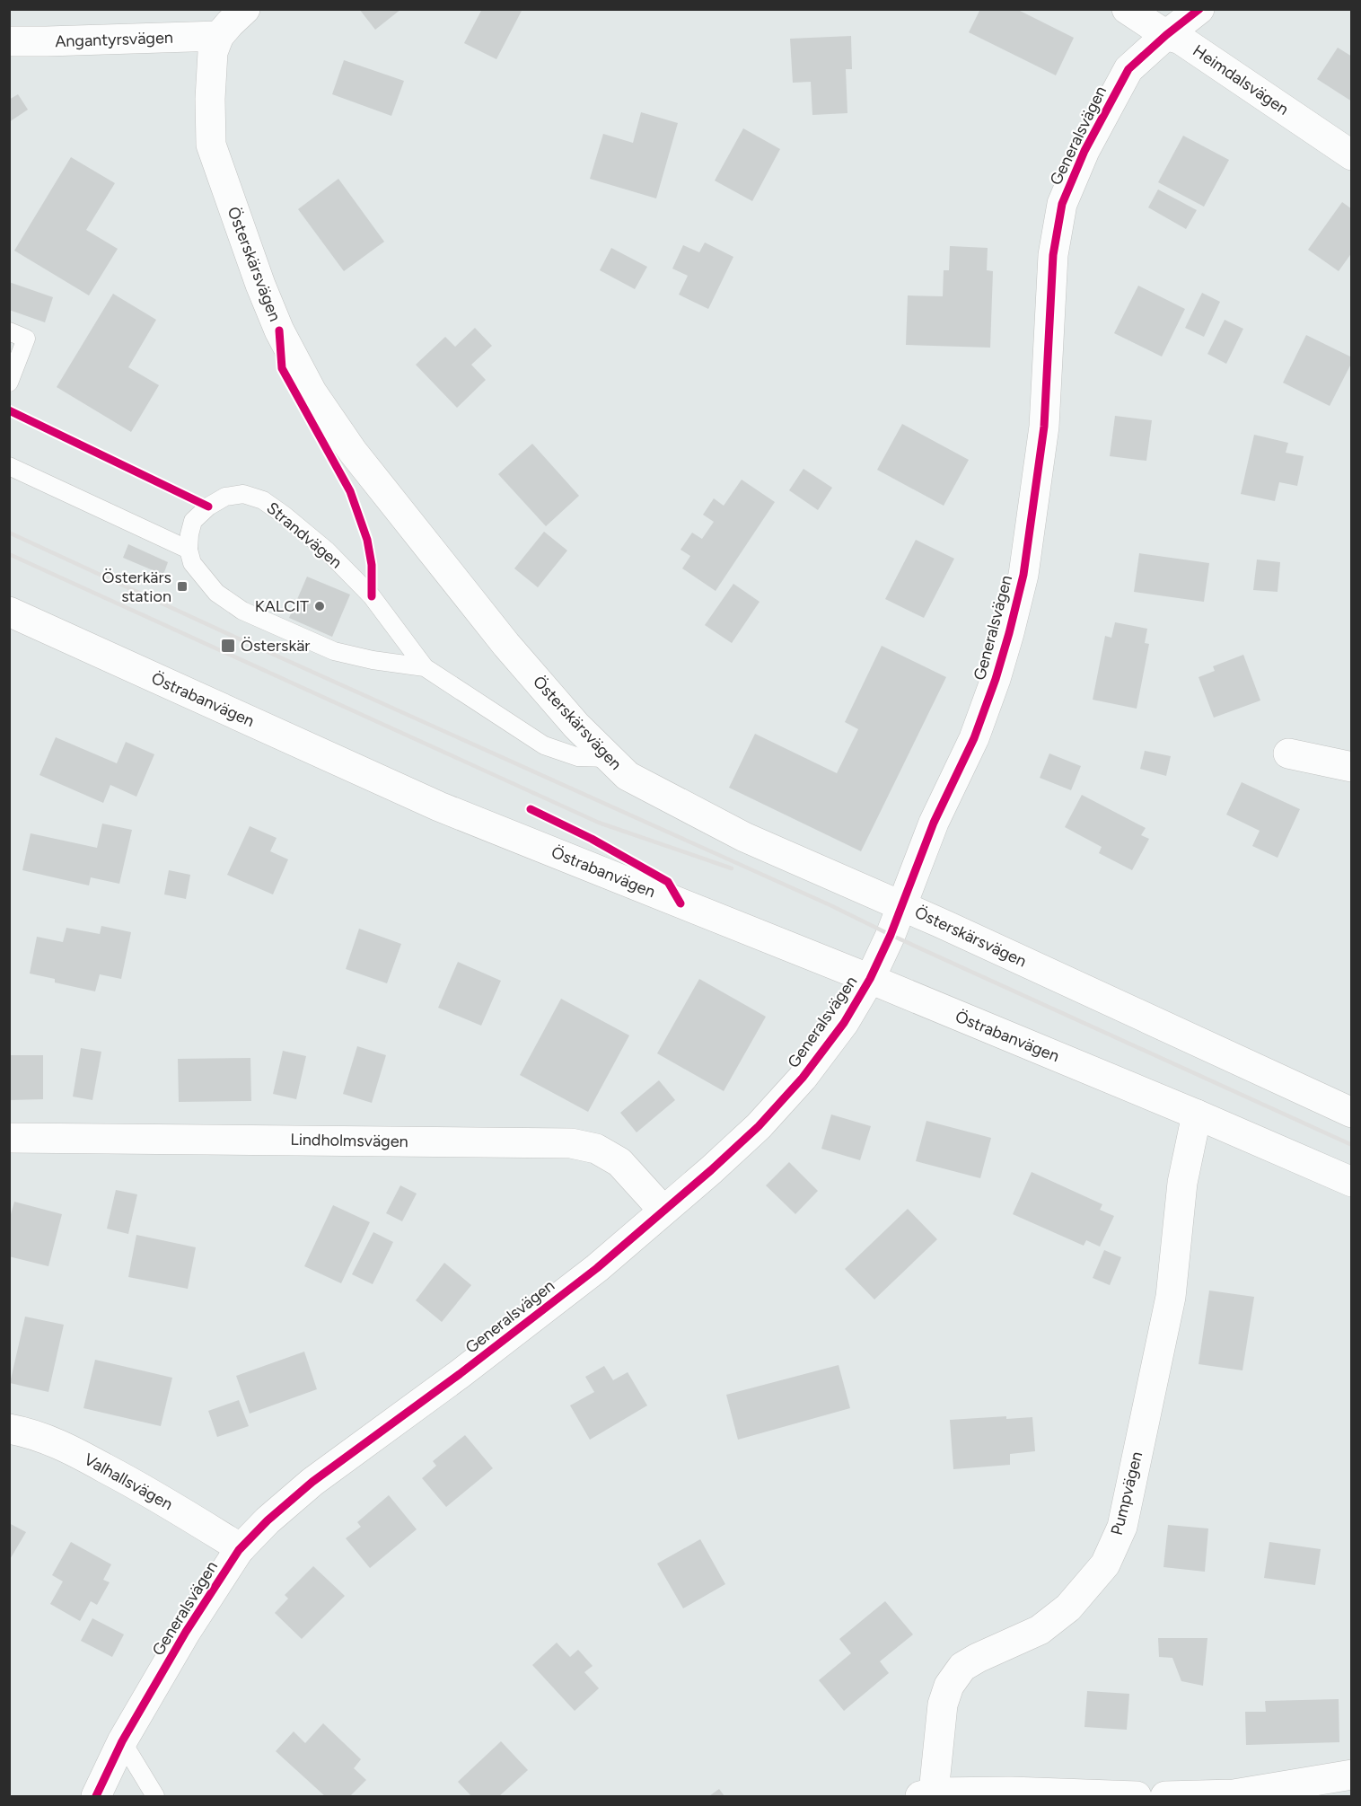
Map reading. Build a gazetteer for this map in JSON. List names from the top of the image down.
{
  "streets": {
    "street": [
      "Angantyrsvägen",
      "Heimdalsvägen",
      "Generalsvägen",
      "Österskärsvägen",
      "Östrabanvägen",
      "Lindholmsvägen",
      "Valhallsvägen",
      "Pumpvägen"
    ],
    "lane": ["Strandvägen"]
  },
  "crossings": [
    ["Angantyrsvägen", "Österskärsvägen"],
    ["Heimdalsvägen", "Generalsvägen"],
    ["Generalsvägen", "Österskärsvägen"],
    ["Generalsvägen", "Östrabanvägen"],
    ["Generalsvägen", "Lindholmsvägen"],
    ["Generalsvägen", "Valhallsvägen"],
    ["Österskärsvägen", "Strandvägen"],
    ["Östrabanvägen", "Pumpvägen"]
  ],
  "places": {
    "transit": ["Österkärs station", "Österskär"],
    "other": ["KALCIT"]
  }
}
